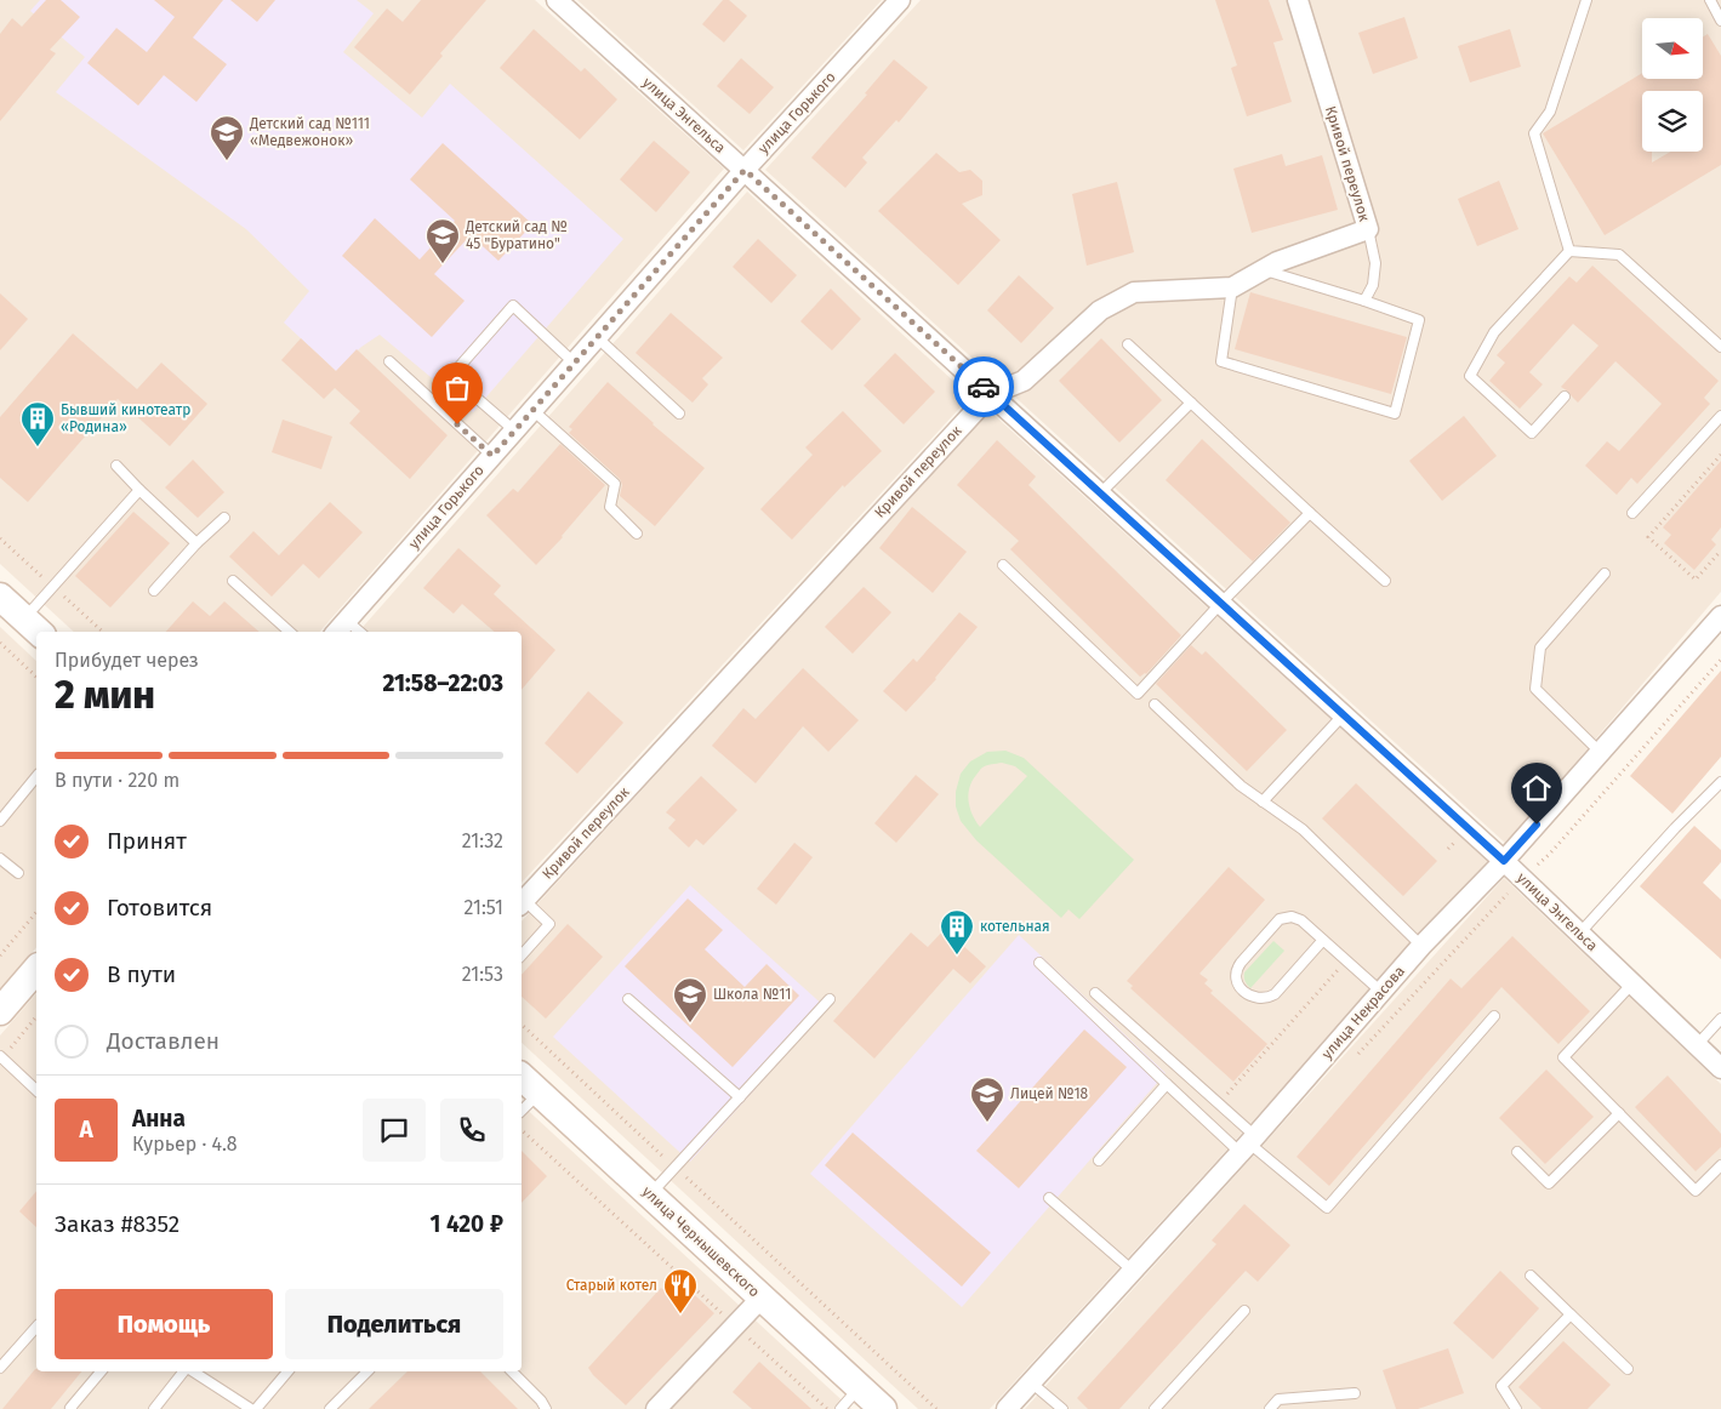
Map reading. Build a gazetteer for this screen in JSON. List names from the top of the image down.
{
  "streets": {
    "main road": ["улица Чернышевского"],
    "street": [
      "улица Горького",
      "улица Энгельса",
      "Кривой переулок",
      "улица Некрасова"
    ]
  },
  "crossings": [
    ["улица Горького", "улица Энгельса"],
    ["улица Энгельса", "Кривой переулок"],
    ["улица Энгельса", "улица Некрасова"]
  ],
  "places": {
    "school or university": [
      "Детский сад №111 «Медвежонок»",
      "Детский сад № 45 \"Буратино\"",
      "Школа №11",
      "Лицей №18"
    ],
    "building": ["Бывший кинотеатр «Родина»", "котельная"],
    "restaurant": ["Старый котел"]
  },
  "north": "right",
  "page": {
    "heading": ["2 мин", "Прибудет через", "21:58–22:03"],
    "panel": [
      "Анна",
      "Курьер · 4.8",
      "Заказ #8352",
      "1 420 ₽"
    ],
    "bar": "В пути · 220 m",
    "list": [
      ["Принят", "21:32"],
      ["Готовится", "21:51"],
      ["В пути", "21:53"],
      "Доставлен"
    ],
    "round": "А",
    "buttons": ["Помощь", "Поделиться"]
  }
}
